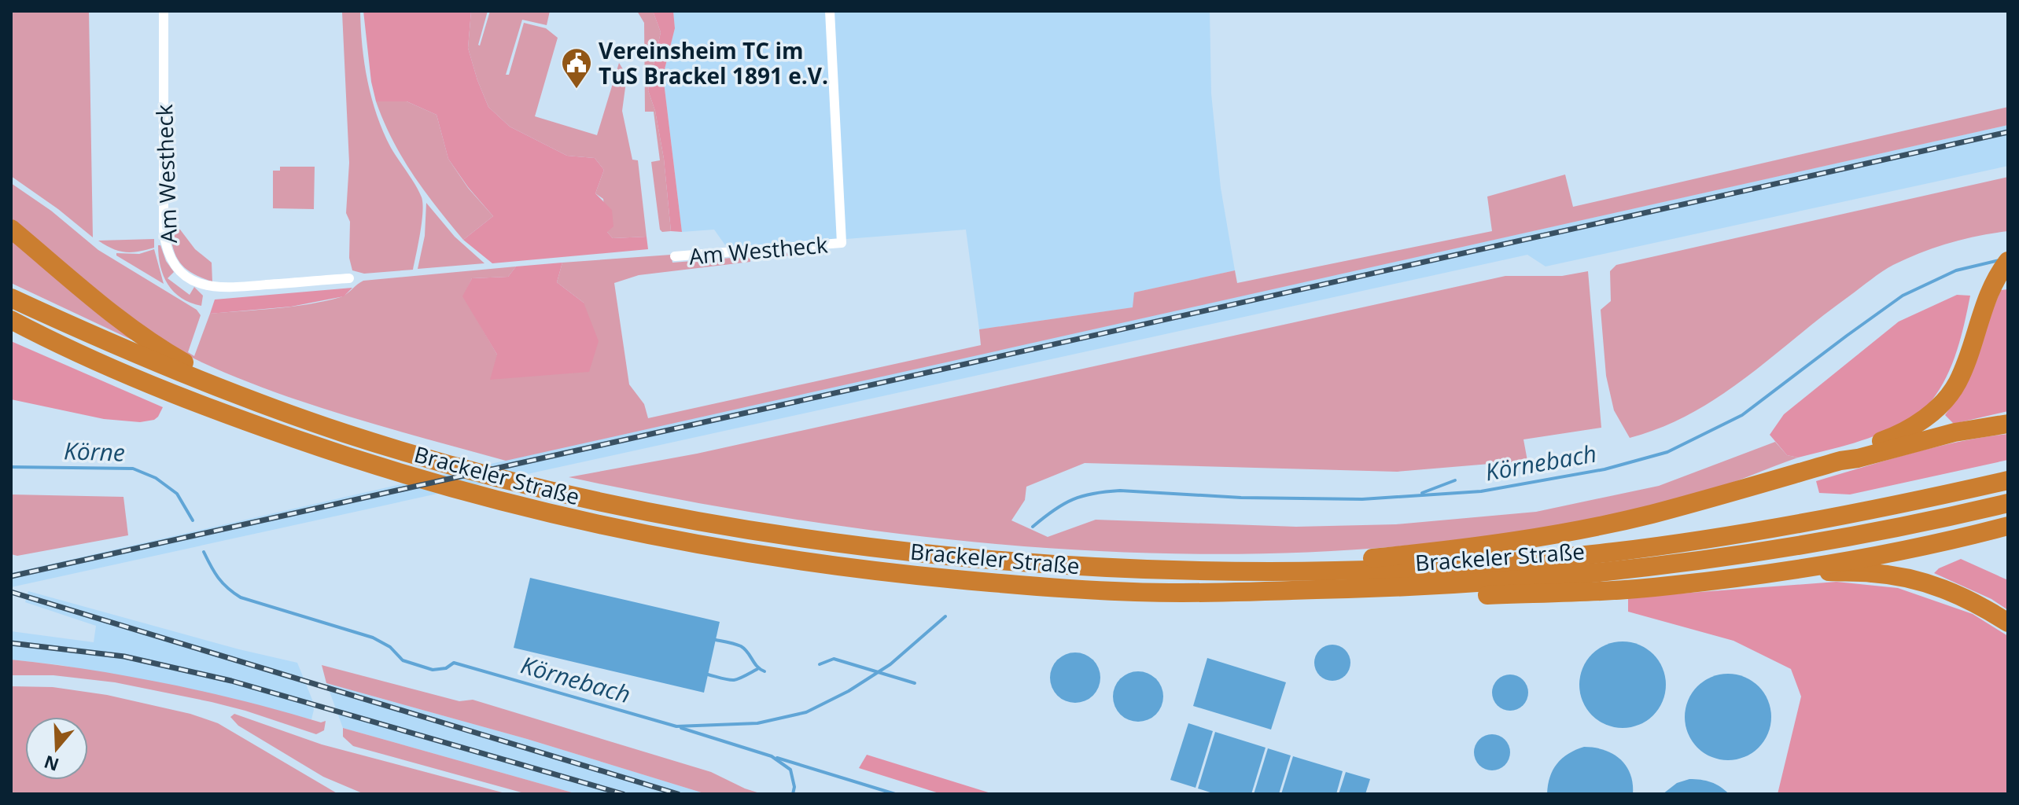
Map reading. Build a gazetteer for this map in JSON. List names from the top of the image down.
{
  "streets": {
    "highway": ["Brackeler Straße"],
    "street": ["Am Westheck"]
  },
  "water": ["Körne", "Körnebach"],
  "places": {
    "public building": ["Vereinsheim TC im TuS Brackel 1891 e.V."]
  },
  "north": "bottom"
}
